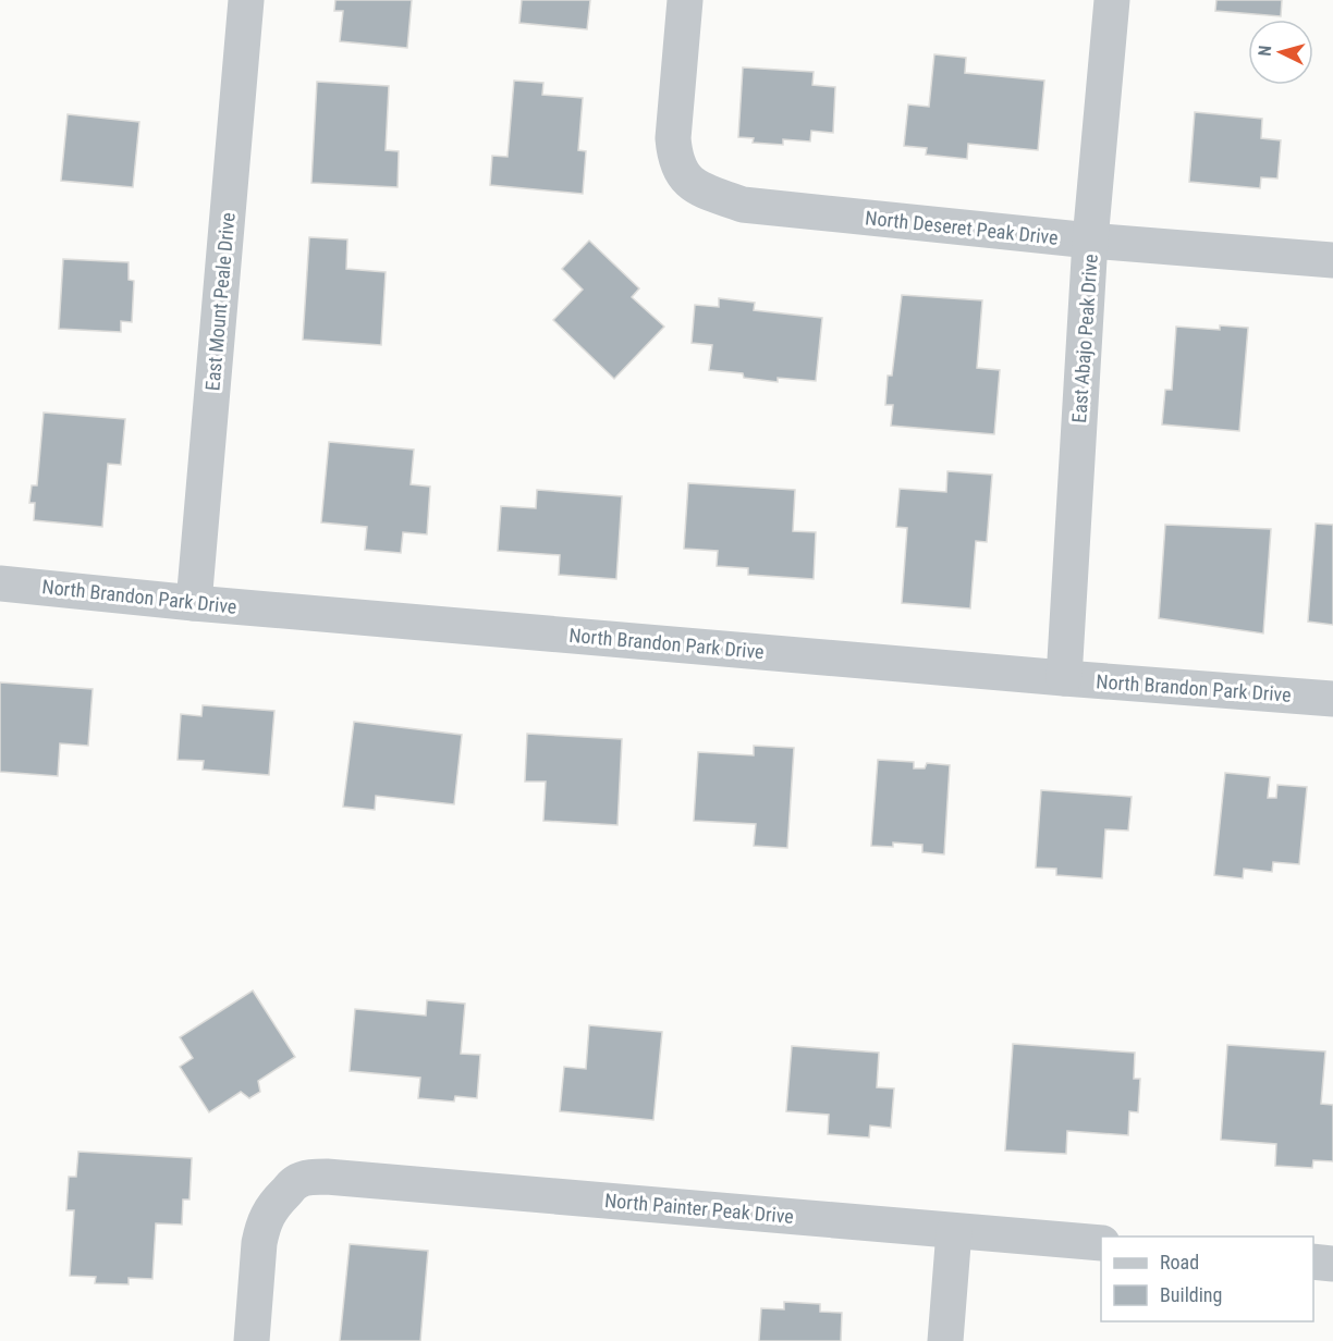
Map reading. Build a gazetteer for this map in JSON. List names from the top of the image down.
{
  "streets": {
    "street": [
      "North Deseret Peak Drive",
      "East Mount Peale Drive",
      "East Abajo Peak Drive",
      "North Brandon Park Drive",
      "North Painter Peak Drive"
    ]
  },
  "crossings": [
    ["North Deseret Peak Drive", "East Abajo Peak Drive"],
    ["East Mount Peale Drive", "North Brandon Park Drive"],
    ["East Abajo Peak Drive", "North Brandon Park Drive"]
  ],
  "legend": ["Road", "Building"],
  "north": "left"
}
